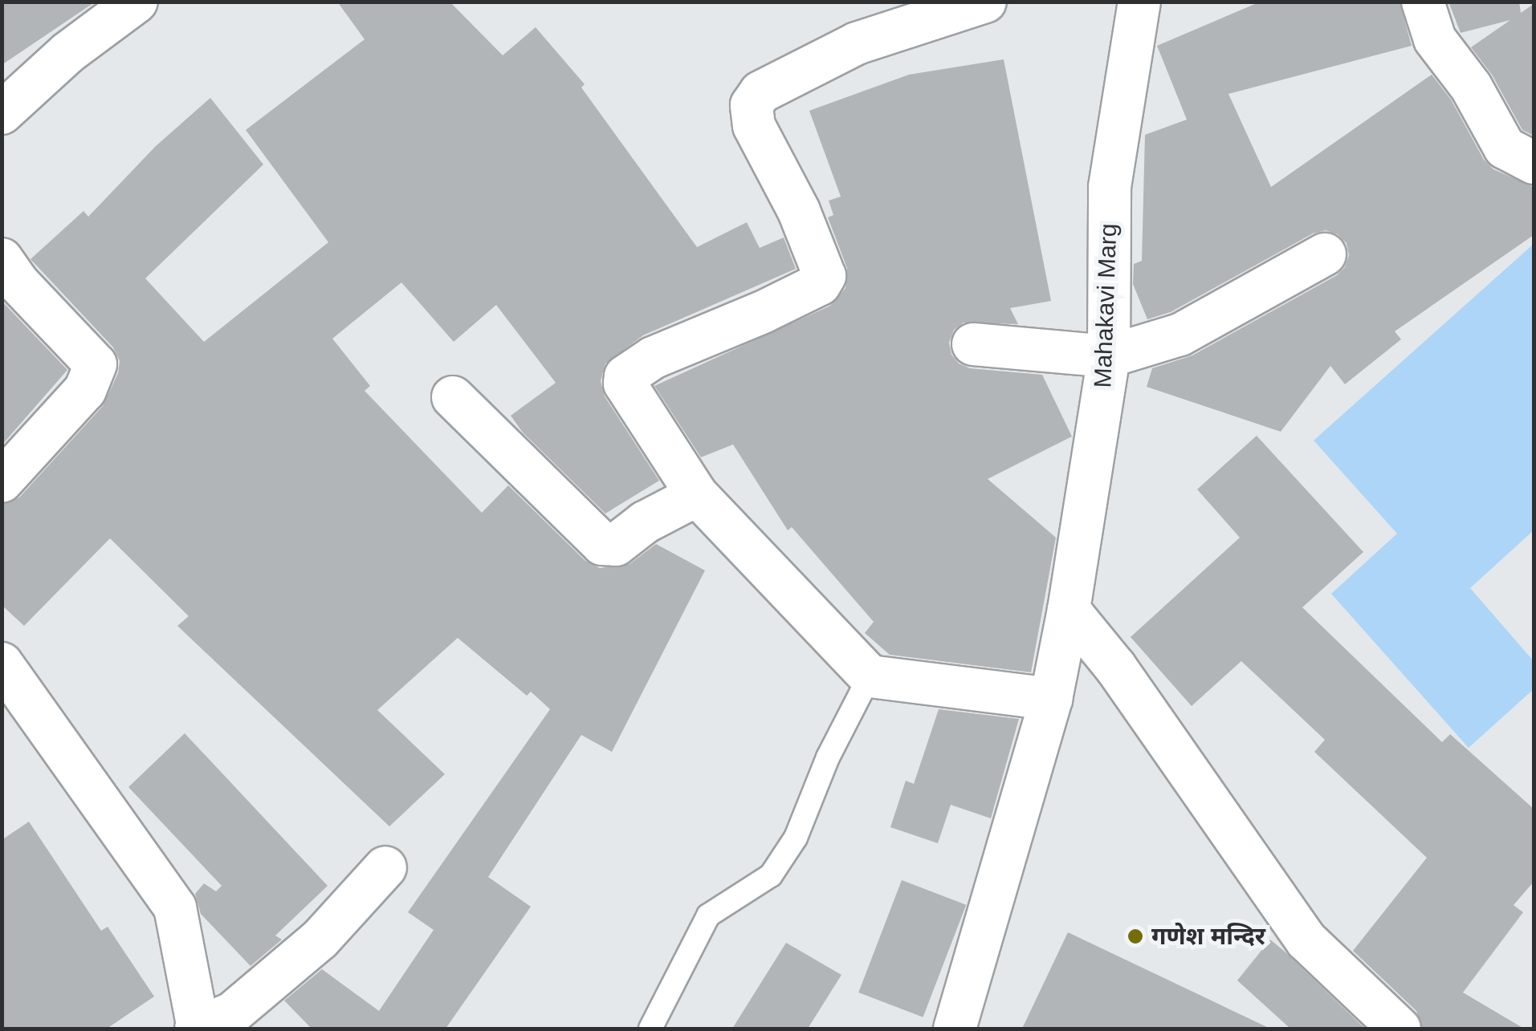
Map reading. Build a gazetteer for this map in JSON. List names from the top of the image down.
{
  "streets": {
    "street": ["Mahakavi Marg"]
  },
  "places": ["गणेश मन्दिर"]
}
